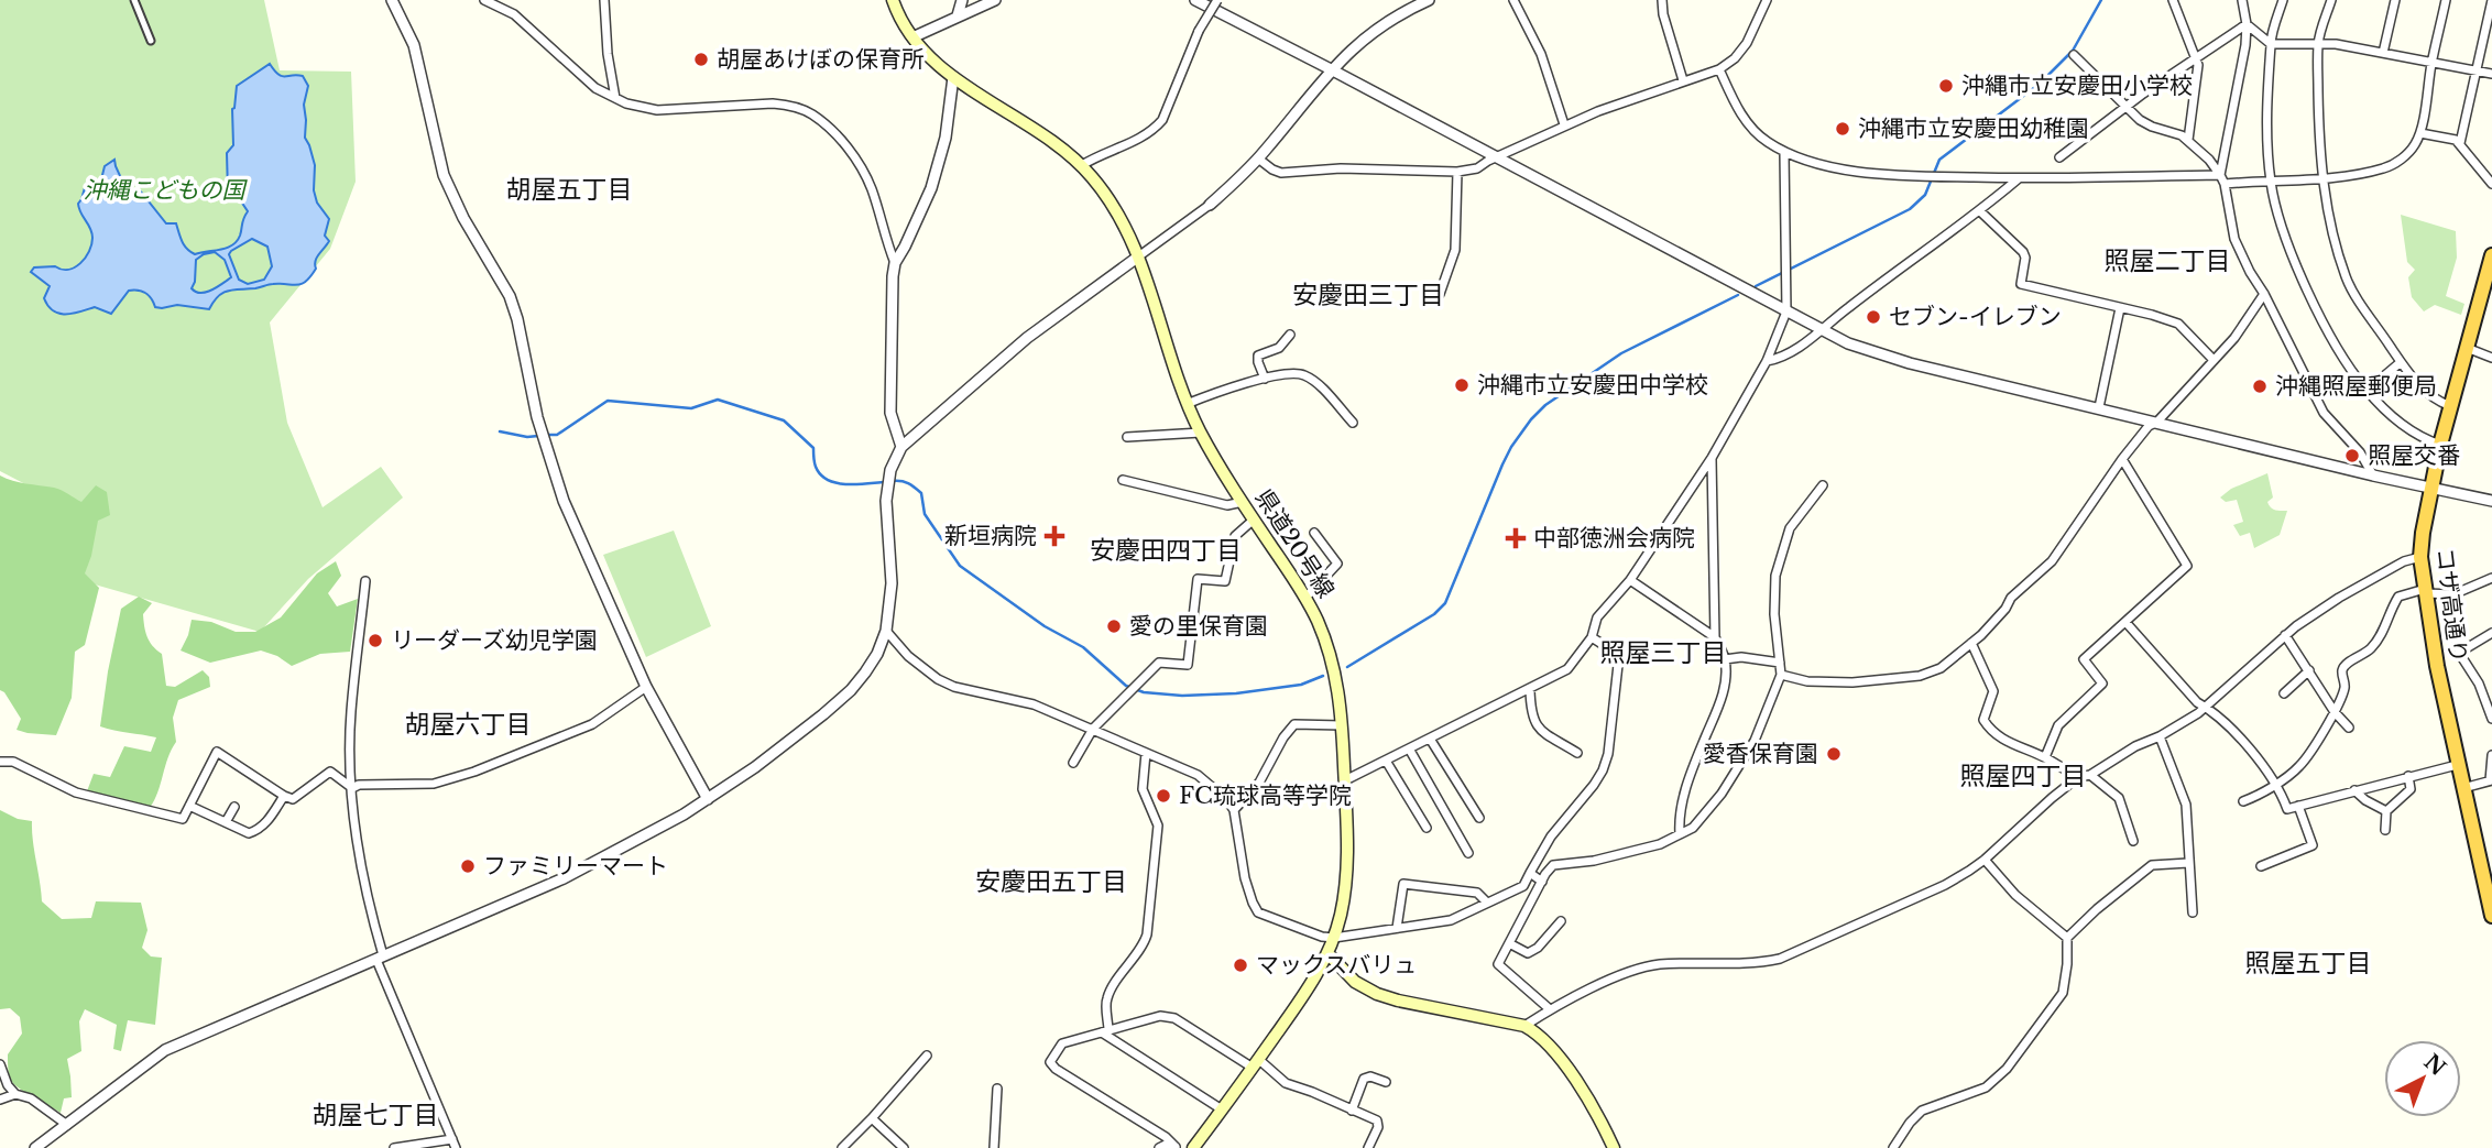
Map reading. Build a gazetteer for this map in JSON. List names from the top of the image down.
{
  "streets": {
    "highway": ["コザ高通り"],
    "main road": ["県道20号線"]
  },
  "districts": [
    "胡屋五丁目",
    "照屋二丁目",
    "安慶田三丁目",
    "安慶田四丁目",
    "照屋三丁目",
    "胡屋六丁目",
    "照屋四丁目",
    "安慶田五丁目",
    "照屋五丁目",
    "胡屋七丁目"
  ],
  "parks": ["沖縄こどもの国"],
  "places": {
    "other": [
      "胡屋あけぼの保育所",
      "沖縄市立安慶田小学校",
      "沖縄市立安慶田幼稚園",
      "セブン-イレブン",
      "沖縄市立安慶田中学校",
      "沖縄照屋郵便局",
      "照屋交番",
      "愛の里保育園",
      "リーダーズ幼児学園",
      "愛香保育園",
      "FC琉球高等学院",
      "ファミリーマート",
      "マックスバリュ"
    ],
    "health": ["新垣病院", "中部徳洲会病院"]
  },
  "north": "top right"
}
